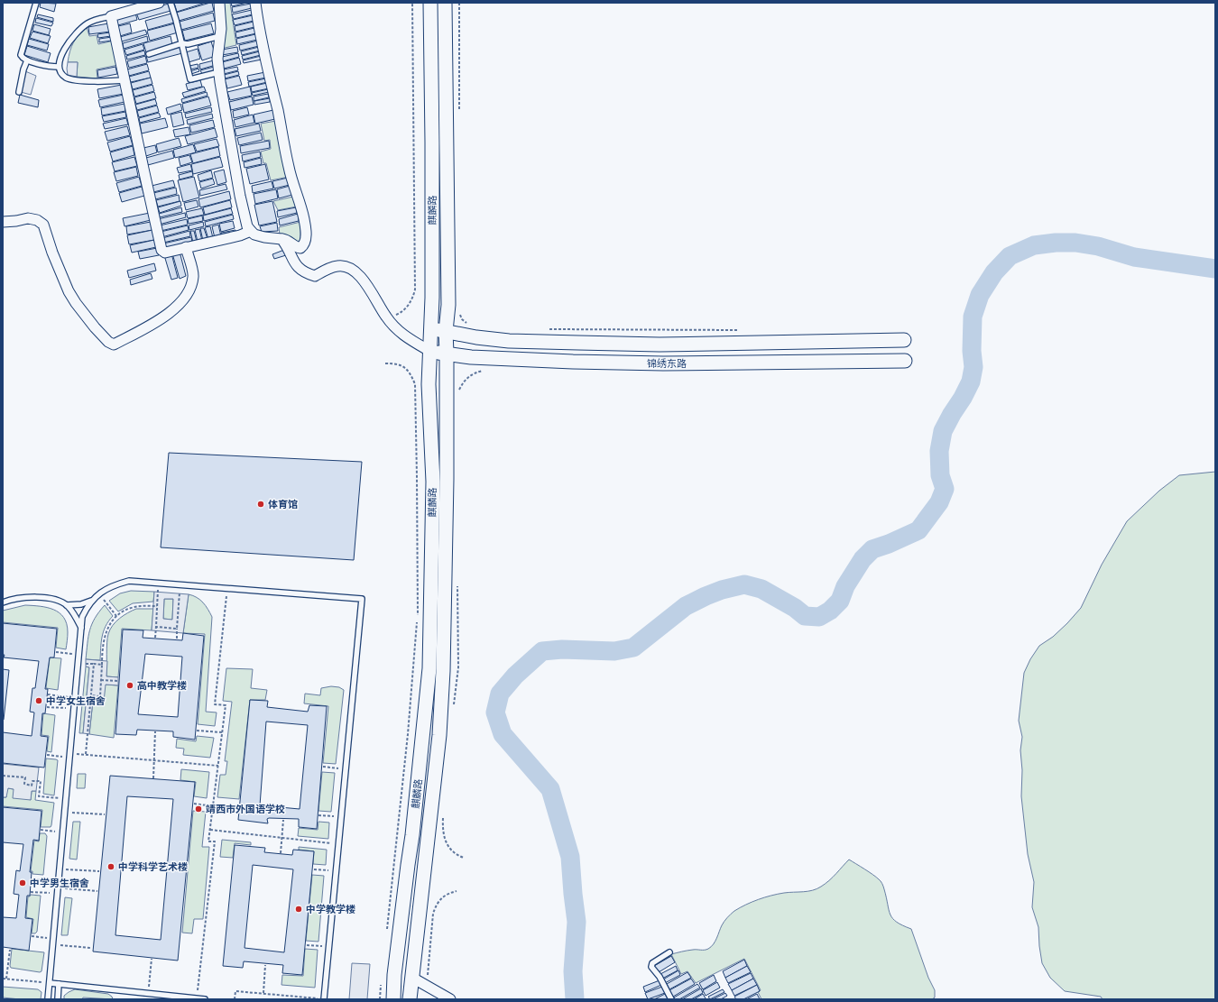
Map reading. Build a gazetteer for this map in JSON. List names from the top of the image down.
{
  "streets": {
    "main road": ["麒麟路", "锦绣东路"]
  },
  "crossings": [
    ["麒麟路", "锦绣东路"]
  ],
  "places": [
    "体育馆",
    "高中教学楼",
    "中学女生宿舍",
    "靖西市外国语学校",
    "中学科学艺术楼",
    "中学男生宿舍",
    "中学教学楼"
  ]
}
